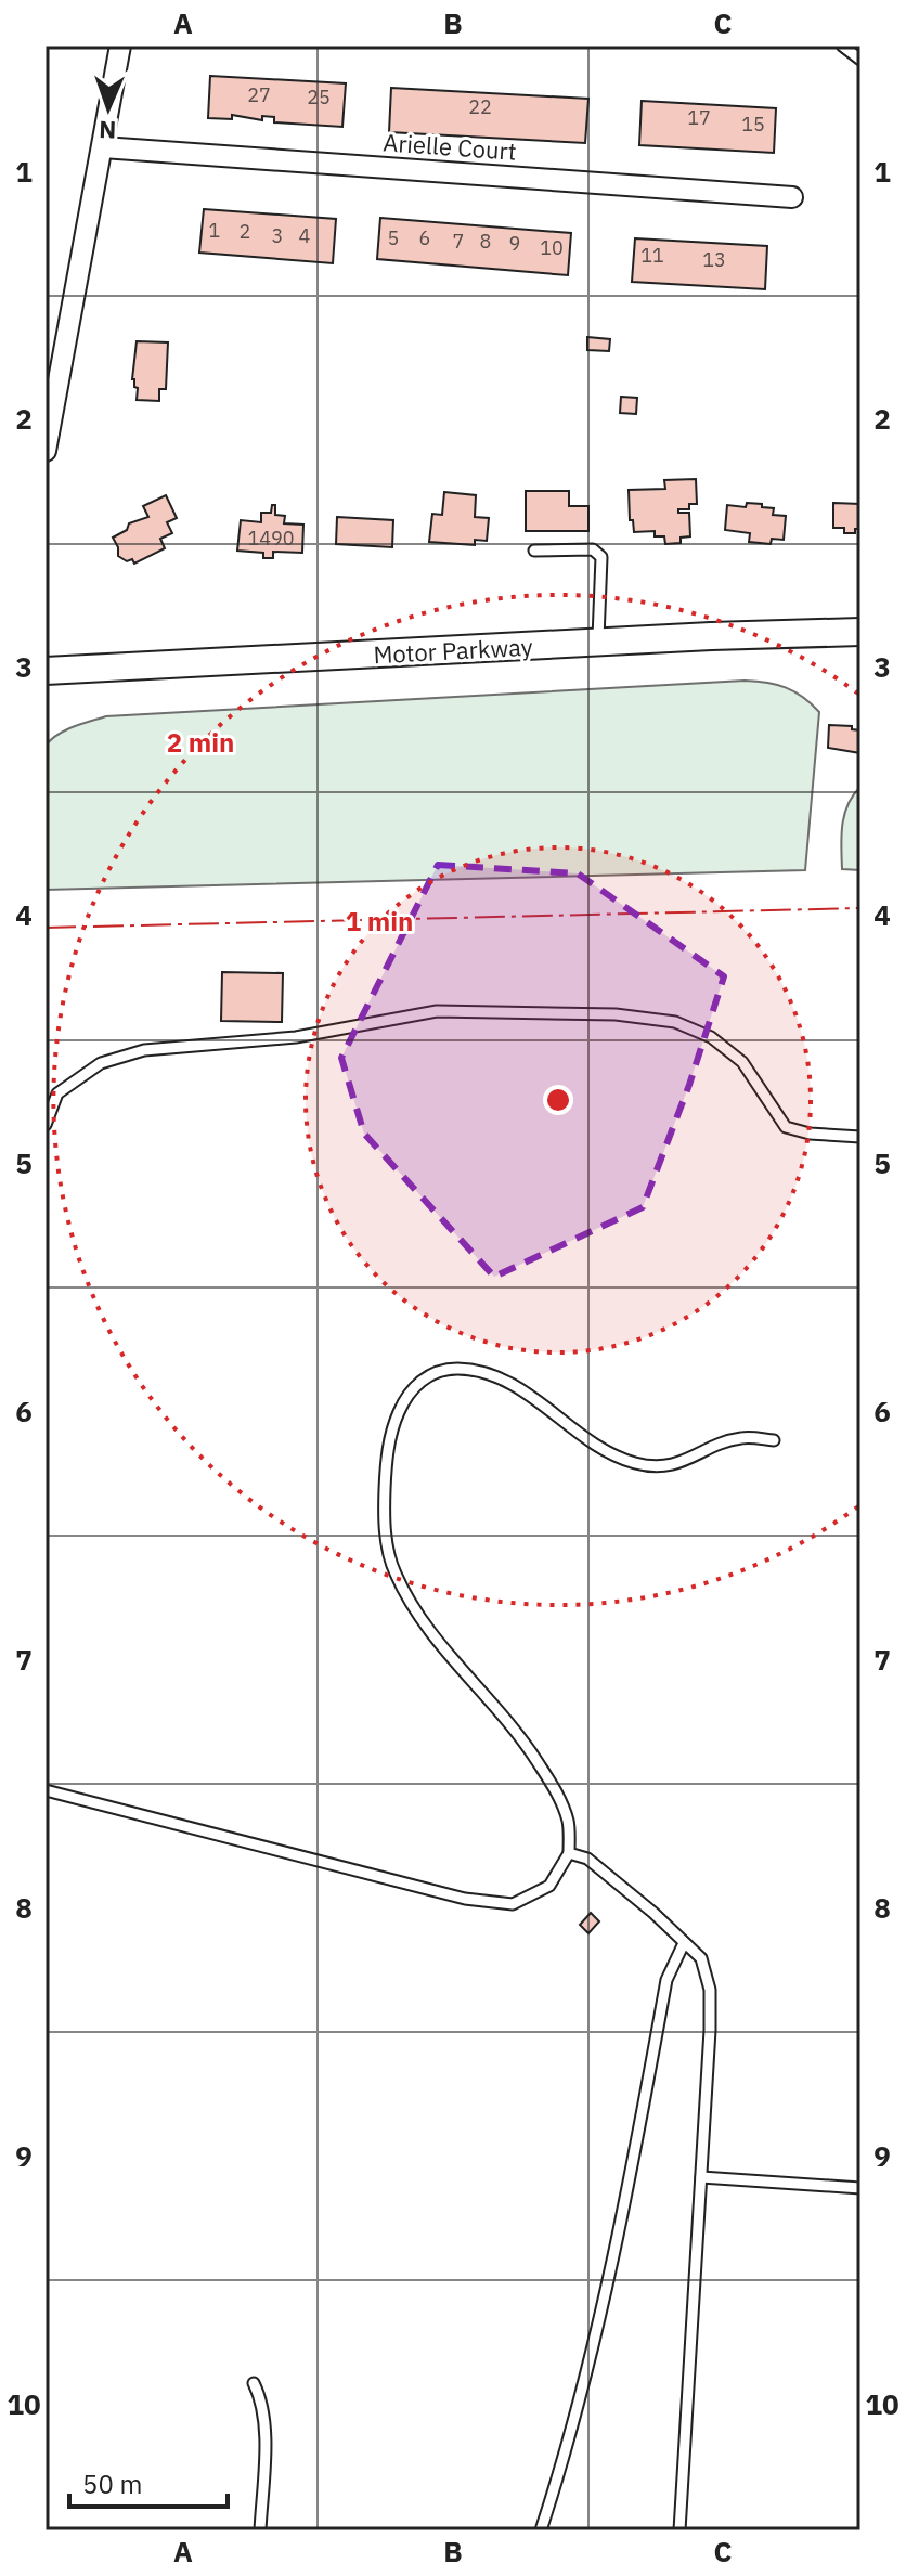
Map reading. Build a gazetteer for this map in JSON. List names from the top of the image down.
{
  "streets": {
    "main road": ["Motor Parkway"],
    "street": ["Arielle Court"]
  },
  "house_numbers": [
    "27",
    "25",
    "22",
    "17",
    "15",
    "1",
    "2",
    "3",
    "4",
    "5",
    "6",
    "7",
    "8",
    "9",
    "10",
    "11",
    "13",
    "1490"
  ],
  "scale_bar": "50 m",
  "north": "bottom",
  "grid": {
    "columns": ["A", "B", "C"],
    "rows": [
      "1",
      "2",
      "3",
      "4",
      "5",
      "6",
      "7",
      "8",
      "9",
      "10"
    ]
  },
  "rings": ["2 min", "1 min"]
}
